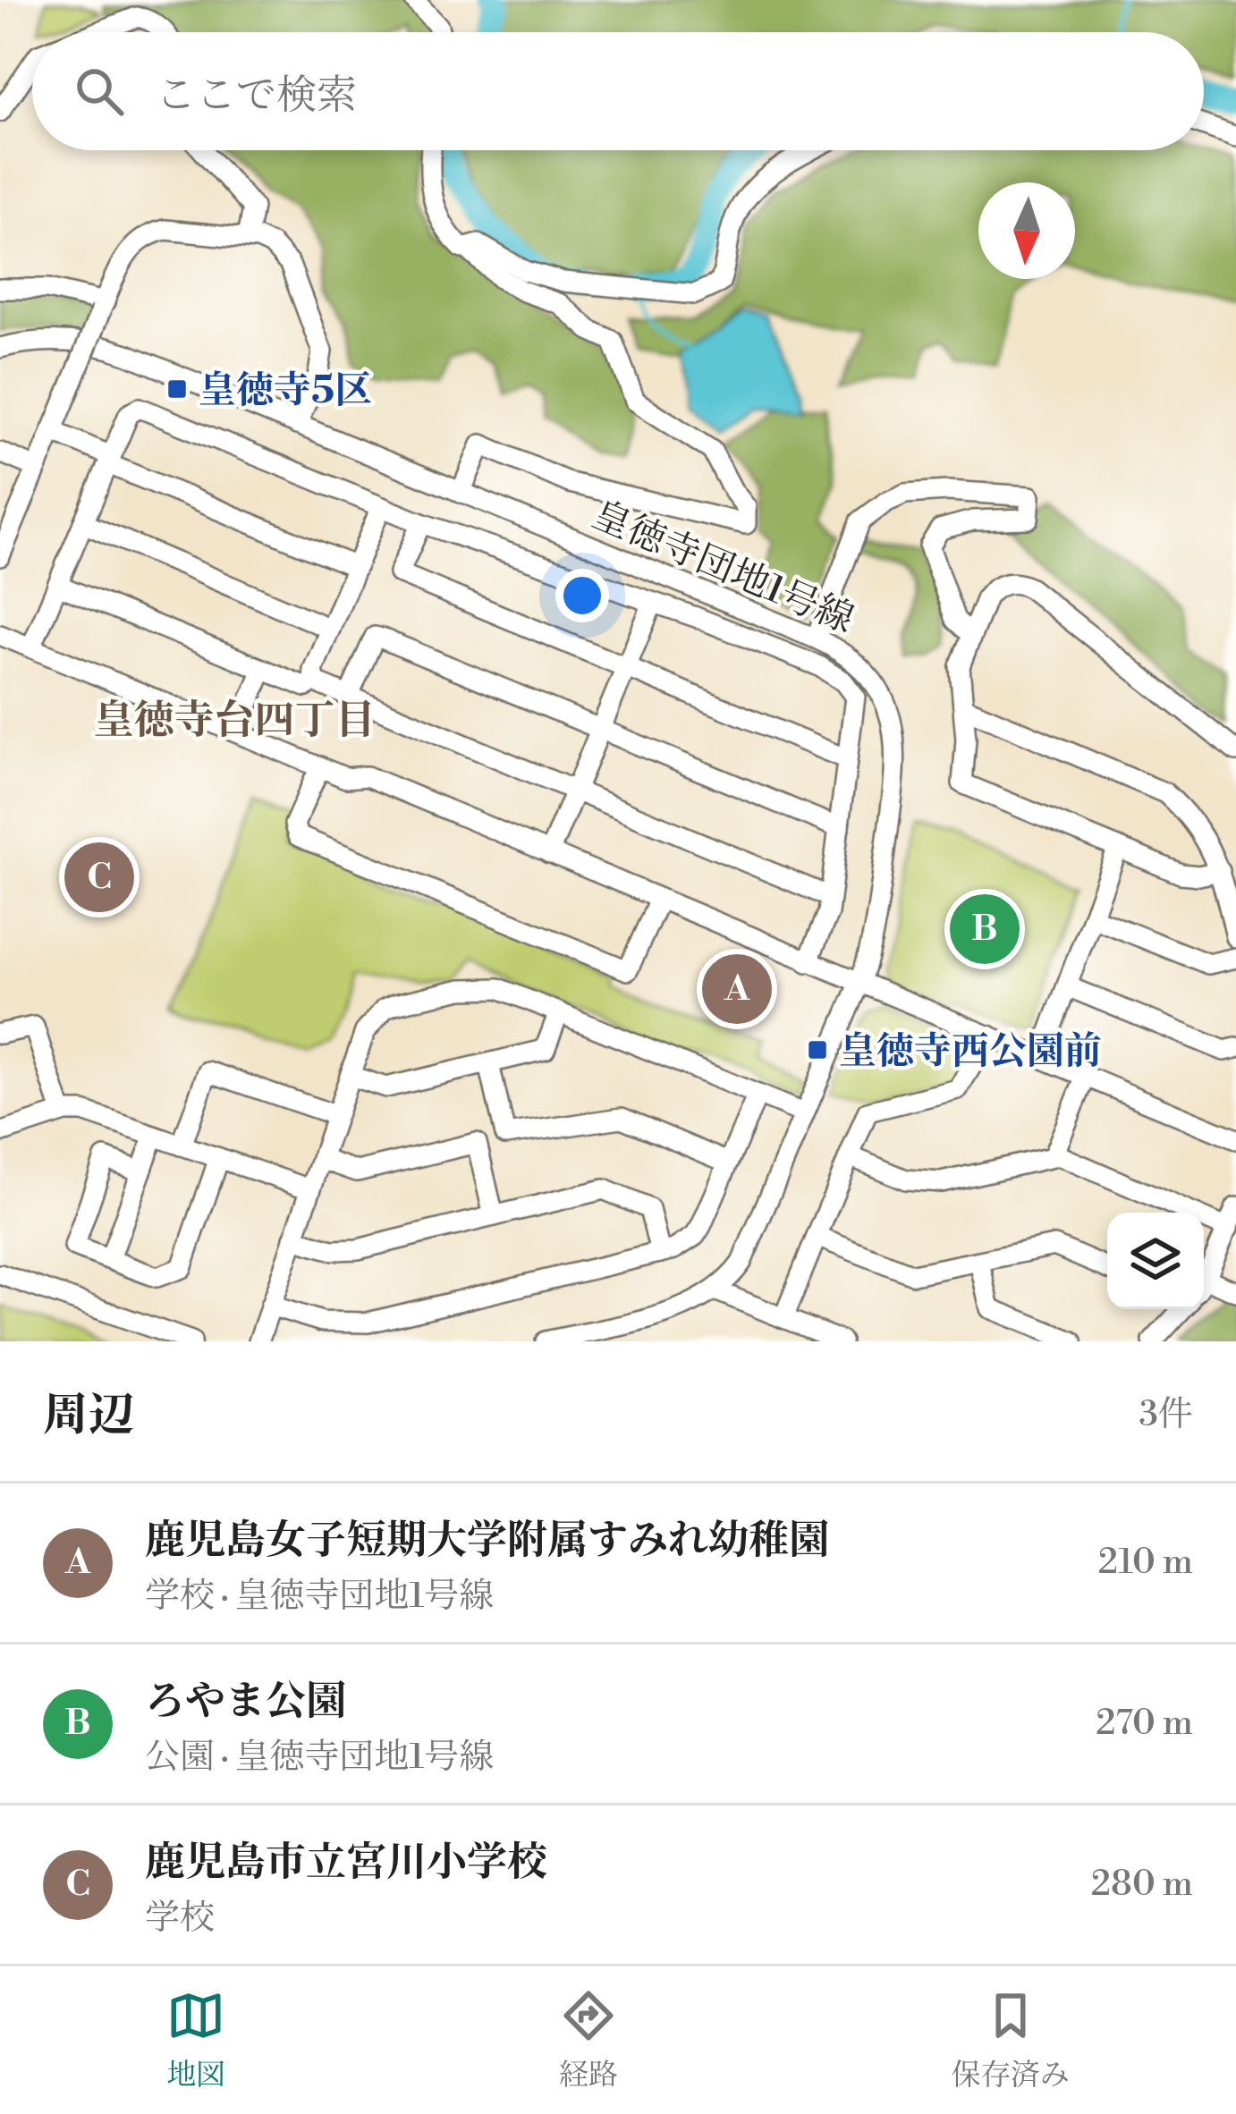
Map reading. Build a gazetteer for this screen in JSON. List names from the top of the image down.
{
  "streets": {
    "street": ["皇徳寺団地1号線"]
  },
  "districts": ["皇徳寺台四丁目"],
  "places": {
    "transit": ["皇徳寺5区", "皇徳寺西公園前"]
  },
  "north": "bottom",
  "page": {
    "search": "ここで検索",
    "pins": ["C", "B", "A"],
    "heading": ["周辺", "3件"],
    "list": [
      {
        "mark": "A",
        "name": "鹿児島女子短期大学附属すみれ幼稚園",
        "note": "学校 · 皇徳寺団地1号線",
        "value": "210 m"
      },
      {
        "mark": "B",
        "name": "ろやま公園",
        "note": "公園 · 皇徳寺団地1号線",
        "value": "270 m"
      },
      {
        "mark": "C",
        "name": "鹿児島市立宮川小学校",
        "note": "学校",
        "value": "280 m"
      }
    ],
    "nav": ["地図", "経路", "保存済み"]
  }
}
